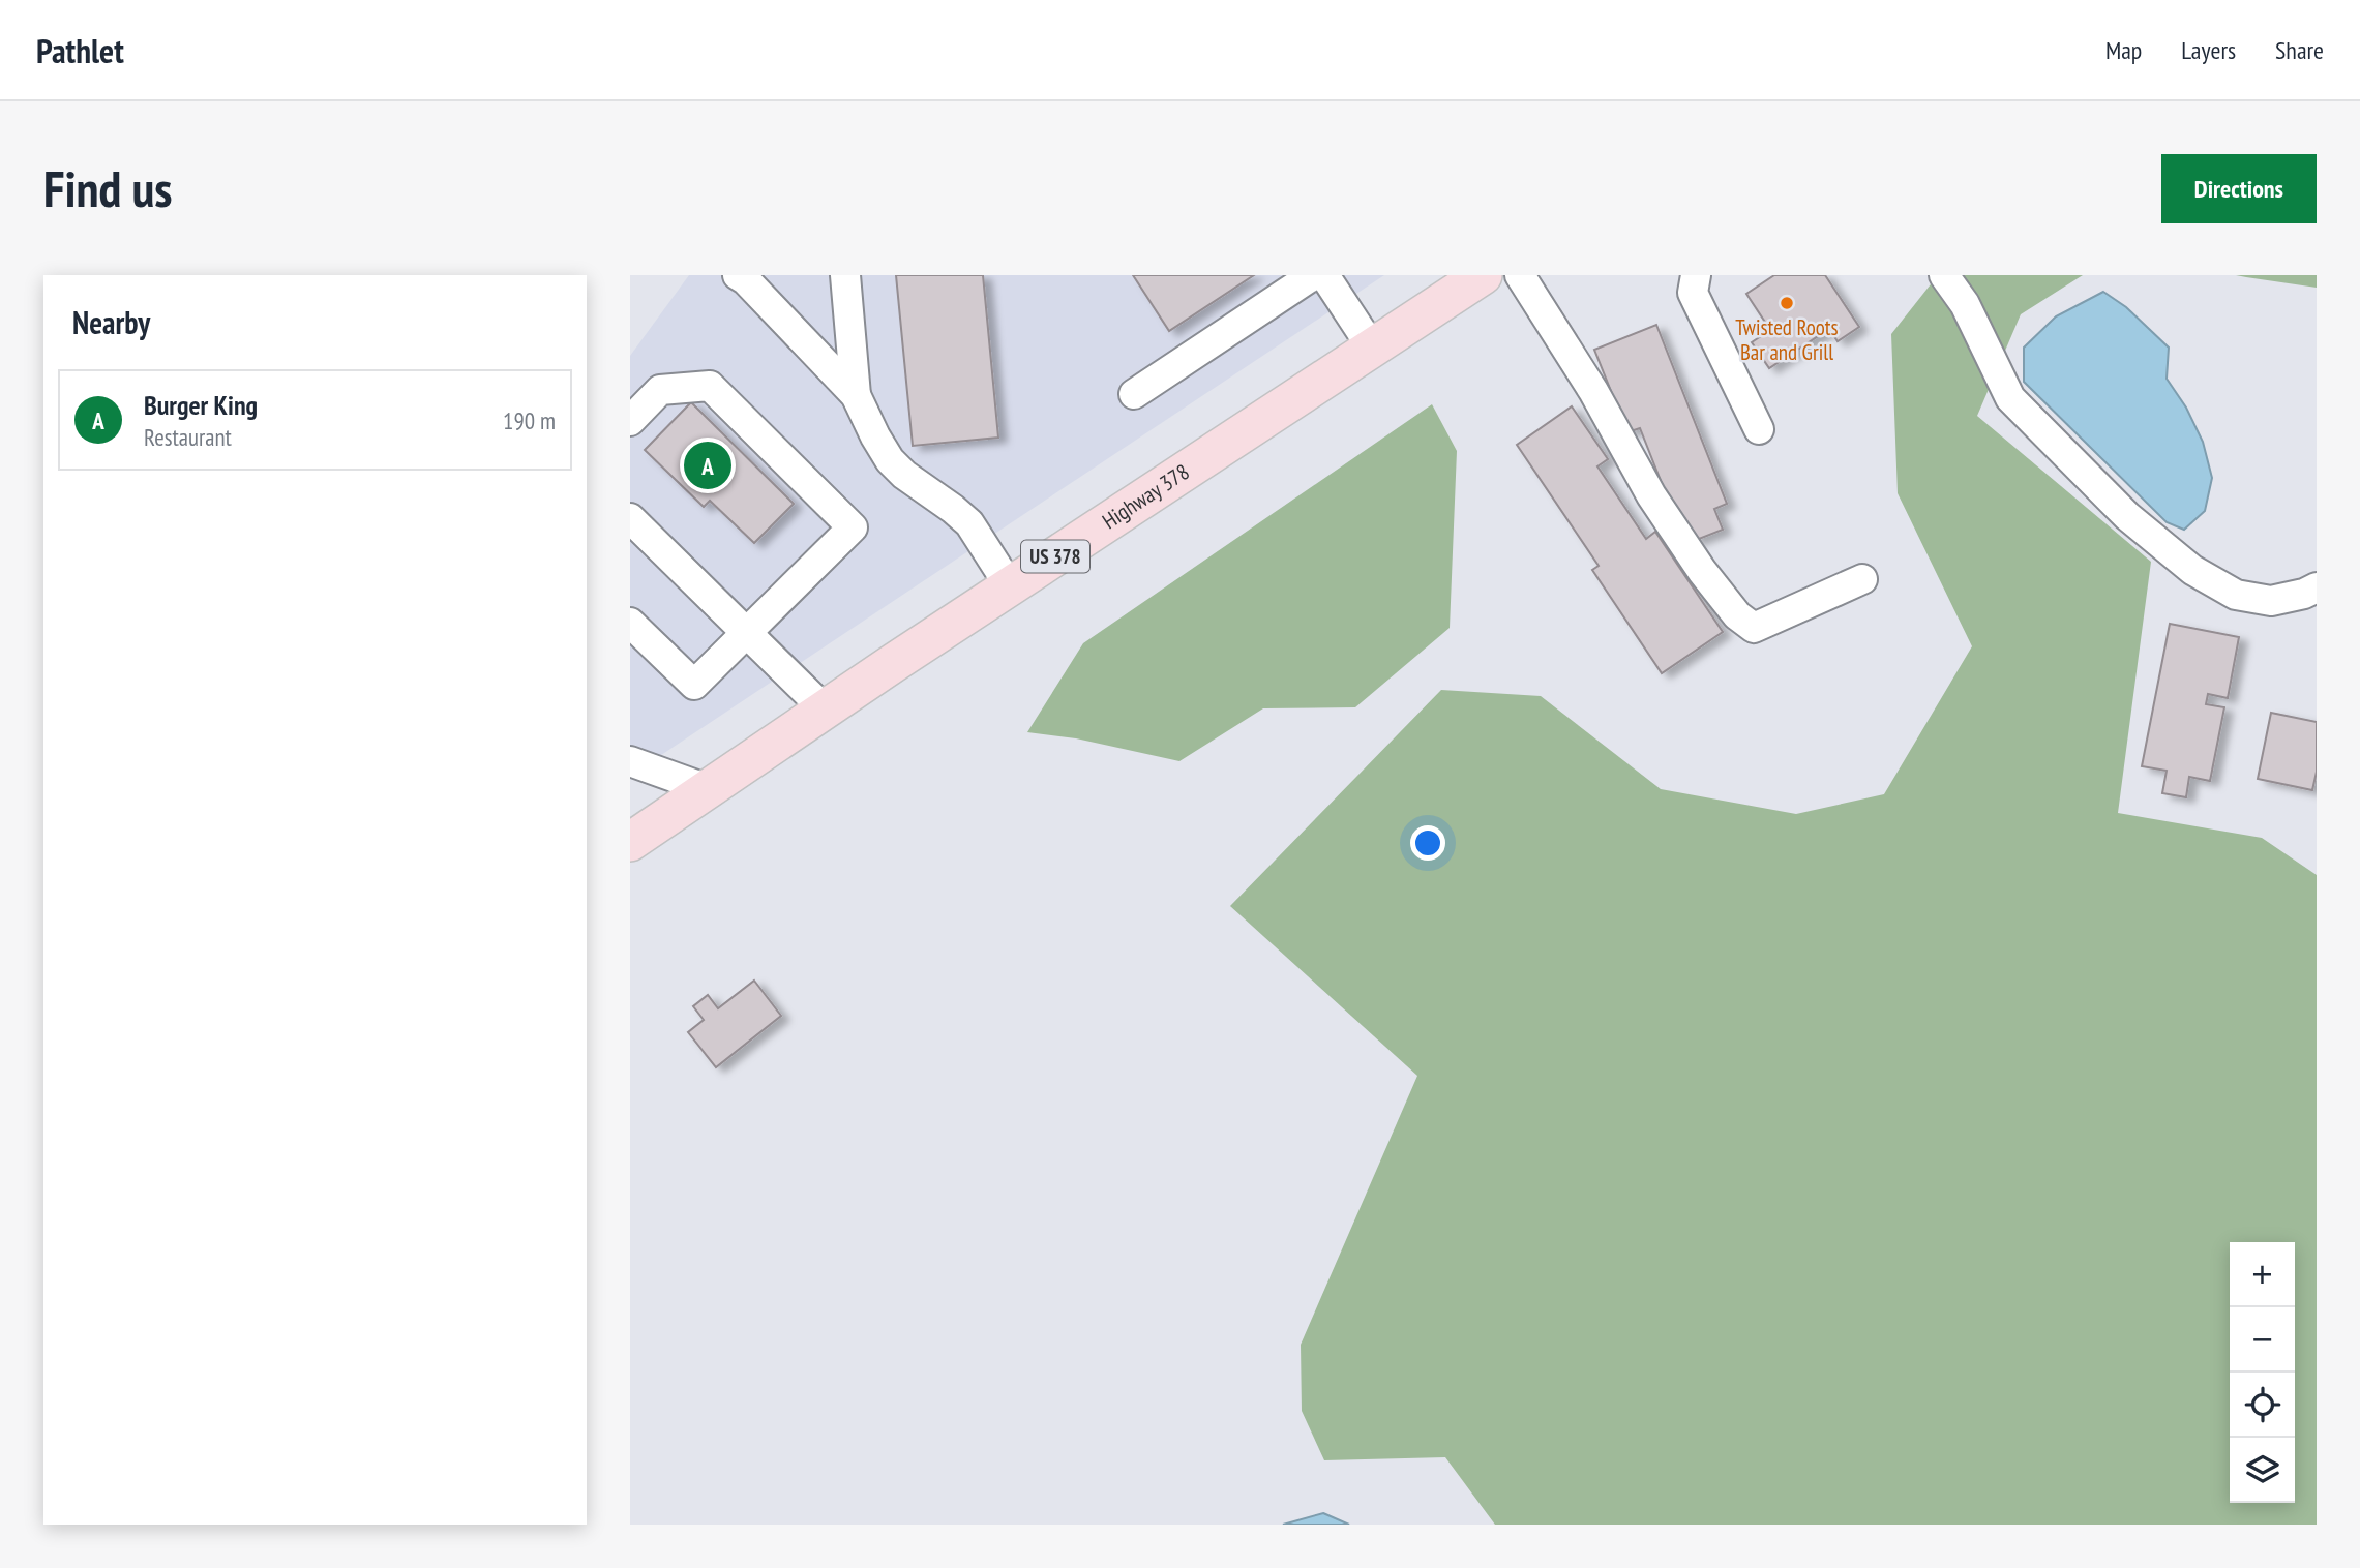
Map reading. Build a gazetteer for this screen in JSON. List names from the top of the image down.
{
  "streets": {
    "main road": ["Highway 378", "US 378"]
  },
  "places": ["Twisted Roots Bar and Grill"],
  "page": {
    "header": "Pathlet",
    "nav": ["Map", "Layers", "Share"],
    "buttons": "Directions",
    "title": "Find us",
    "heading": "Nearby",
    "list": [
      {
        "mark": "A",
        "name": "Burger King",
        "note": "Restaurant",
        "value": "190 m"
      }
    ],
    "pins": "A",
    "map_buttons": ["+", "−"]
  }
}
